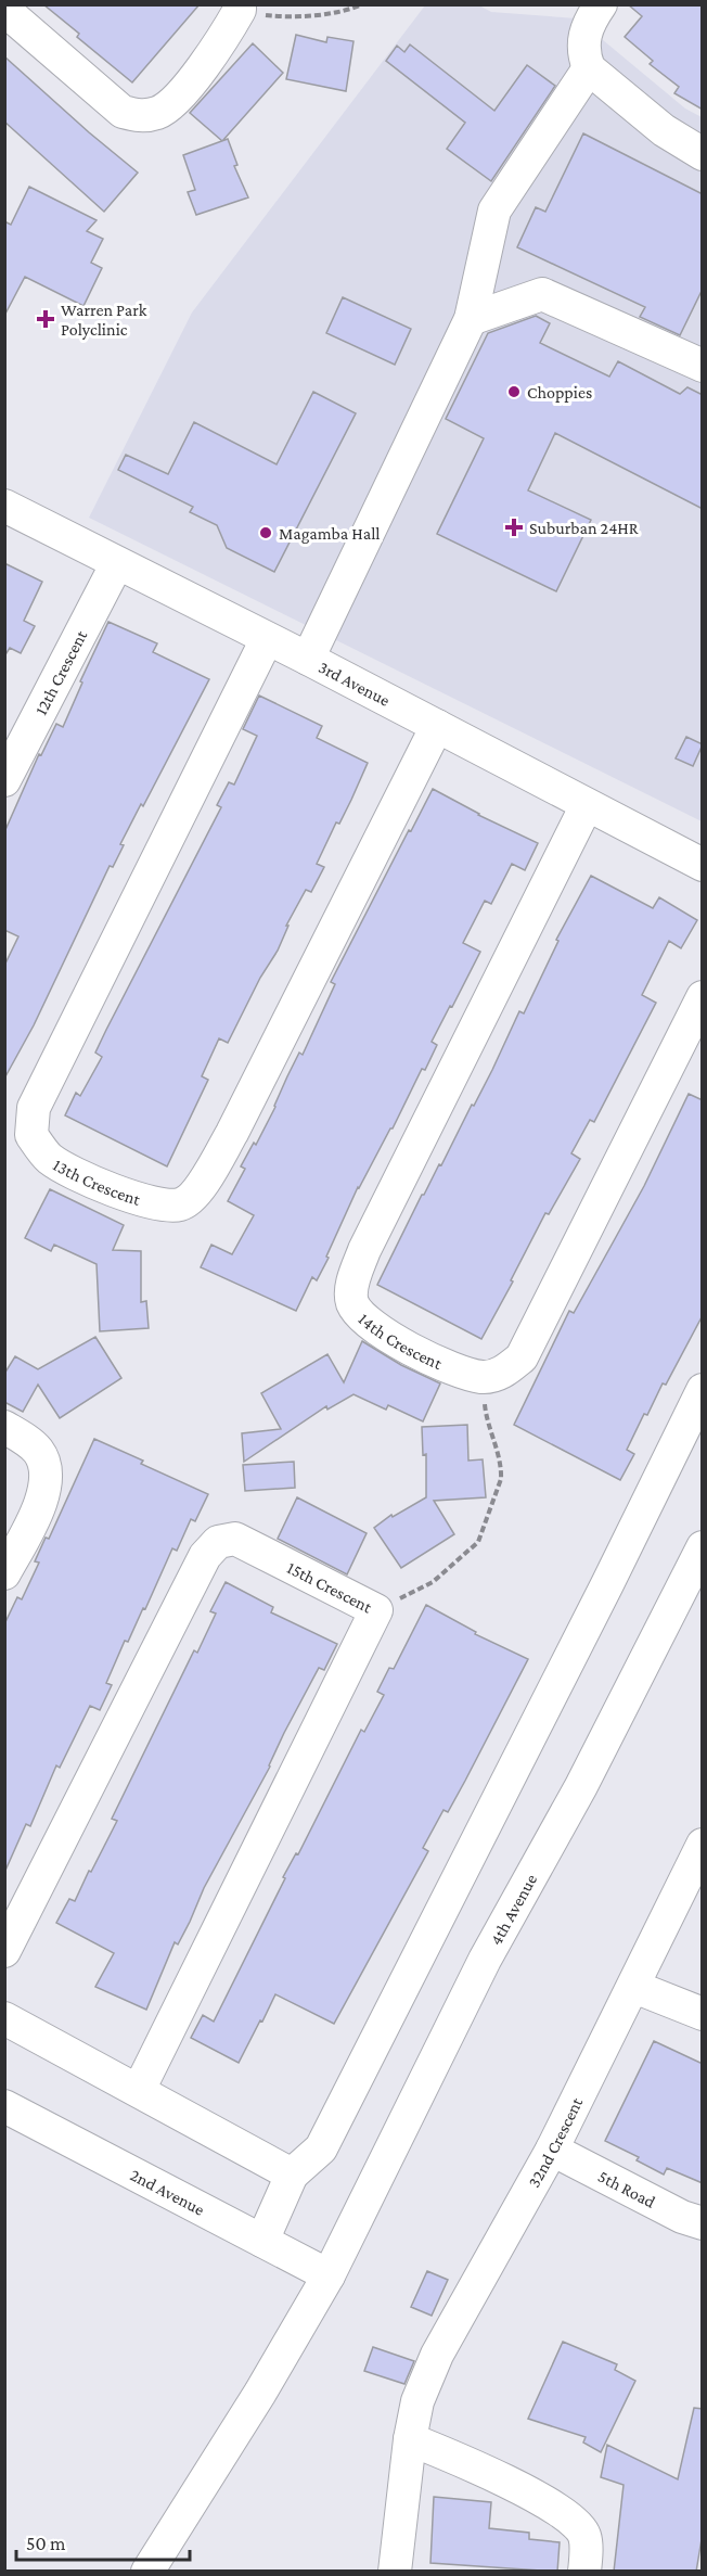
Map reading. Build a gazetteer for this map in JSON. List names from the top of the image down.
{
  "streets": {
    "street": [
      "12th Crescent",
      "3rd Avenue",
      "13th Crescent",
      "14th Crescent",
      "15th Crescent",
      "4th Avenue",
      "32nd Crescent",
      "5th Road",
      "2nd Avenue"
    ]
  },
  "crossings": [
    ["12th Crescent", "3rd Avenue"],
    ["3rd Avenue", "13th Crescent"],
    ["3rd Avenue", "14th Crescent"],
    ["4th Avenue", "2nd Avenue"],
    ["32nd Crescent", "5th Road"]
  ],
  "places": {
    "health": ["Warren Park Polyclinic", "Suburban 24HR"],
    "other": ["Choppies", "Magamba Hall"]
  },
  "scale_bar": "50 m"
}
